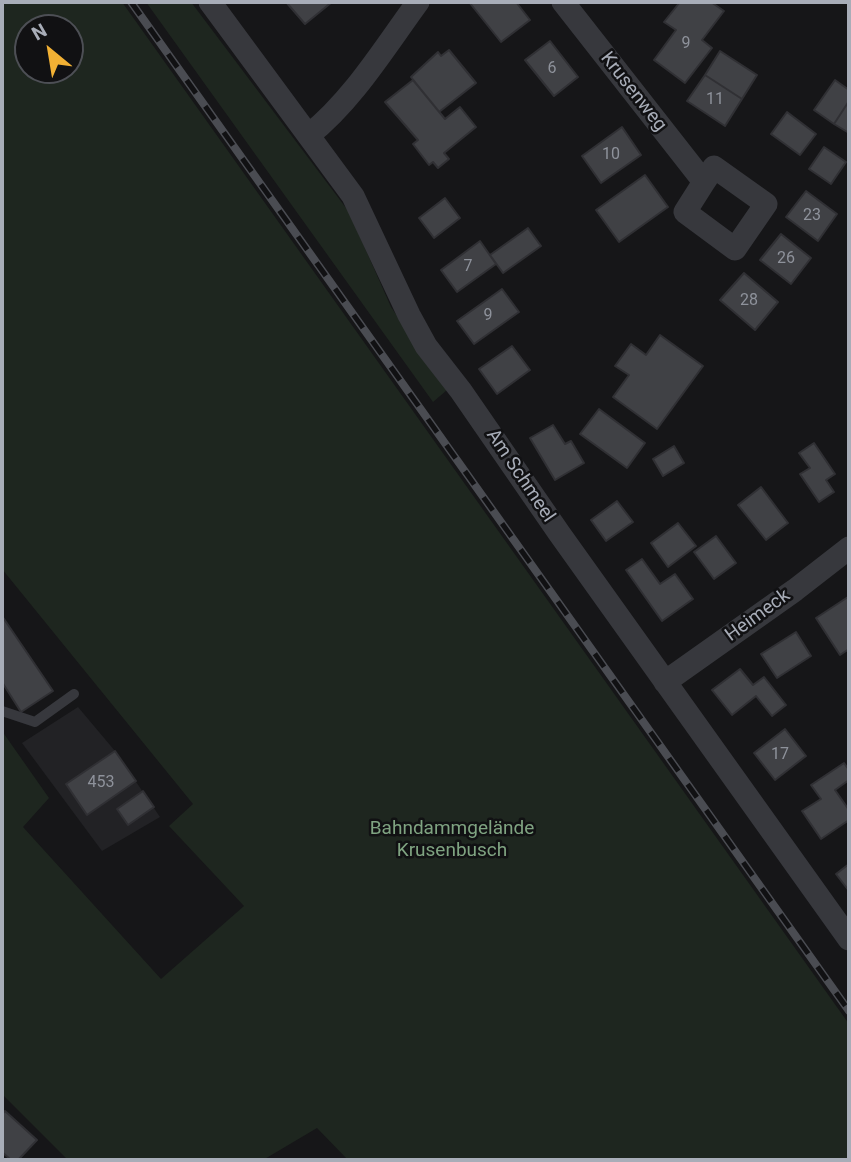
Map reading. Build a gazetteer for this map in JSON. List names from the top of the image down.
{
  "streets": {
    "street": ["Krusenweg", "Am Schmeel", "Heimeck"]
  },
  "crossings": [
    ["Am Schmeel", "Heimeck"]
  ],
  "parks": ["Bahndammgelände Krusenbusch"],
  "house_numbers": [
    "9",
    "6",
    "11",
    "10",
    "23",
    "26",
    "7",
    "28",
    "9",
    "17",
    "453"
  ],
  "north": "top left"
}
